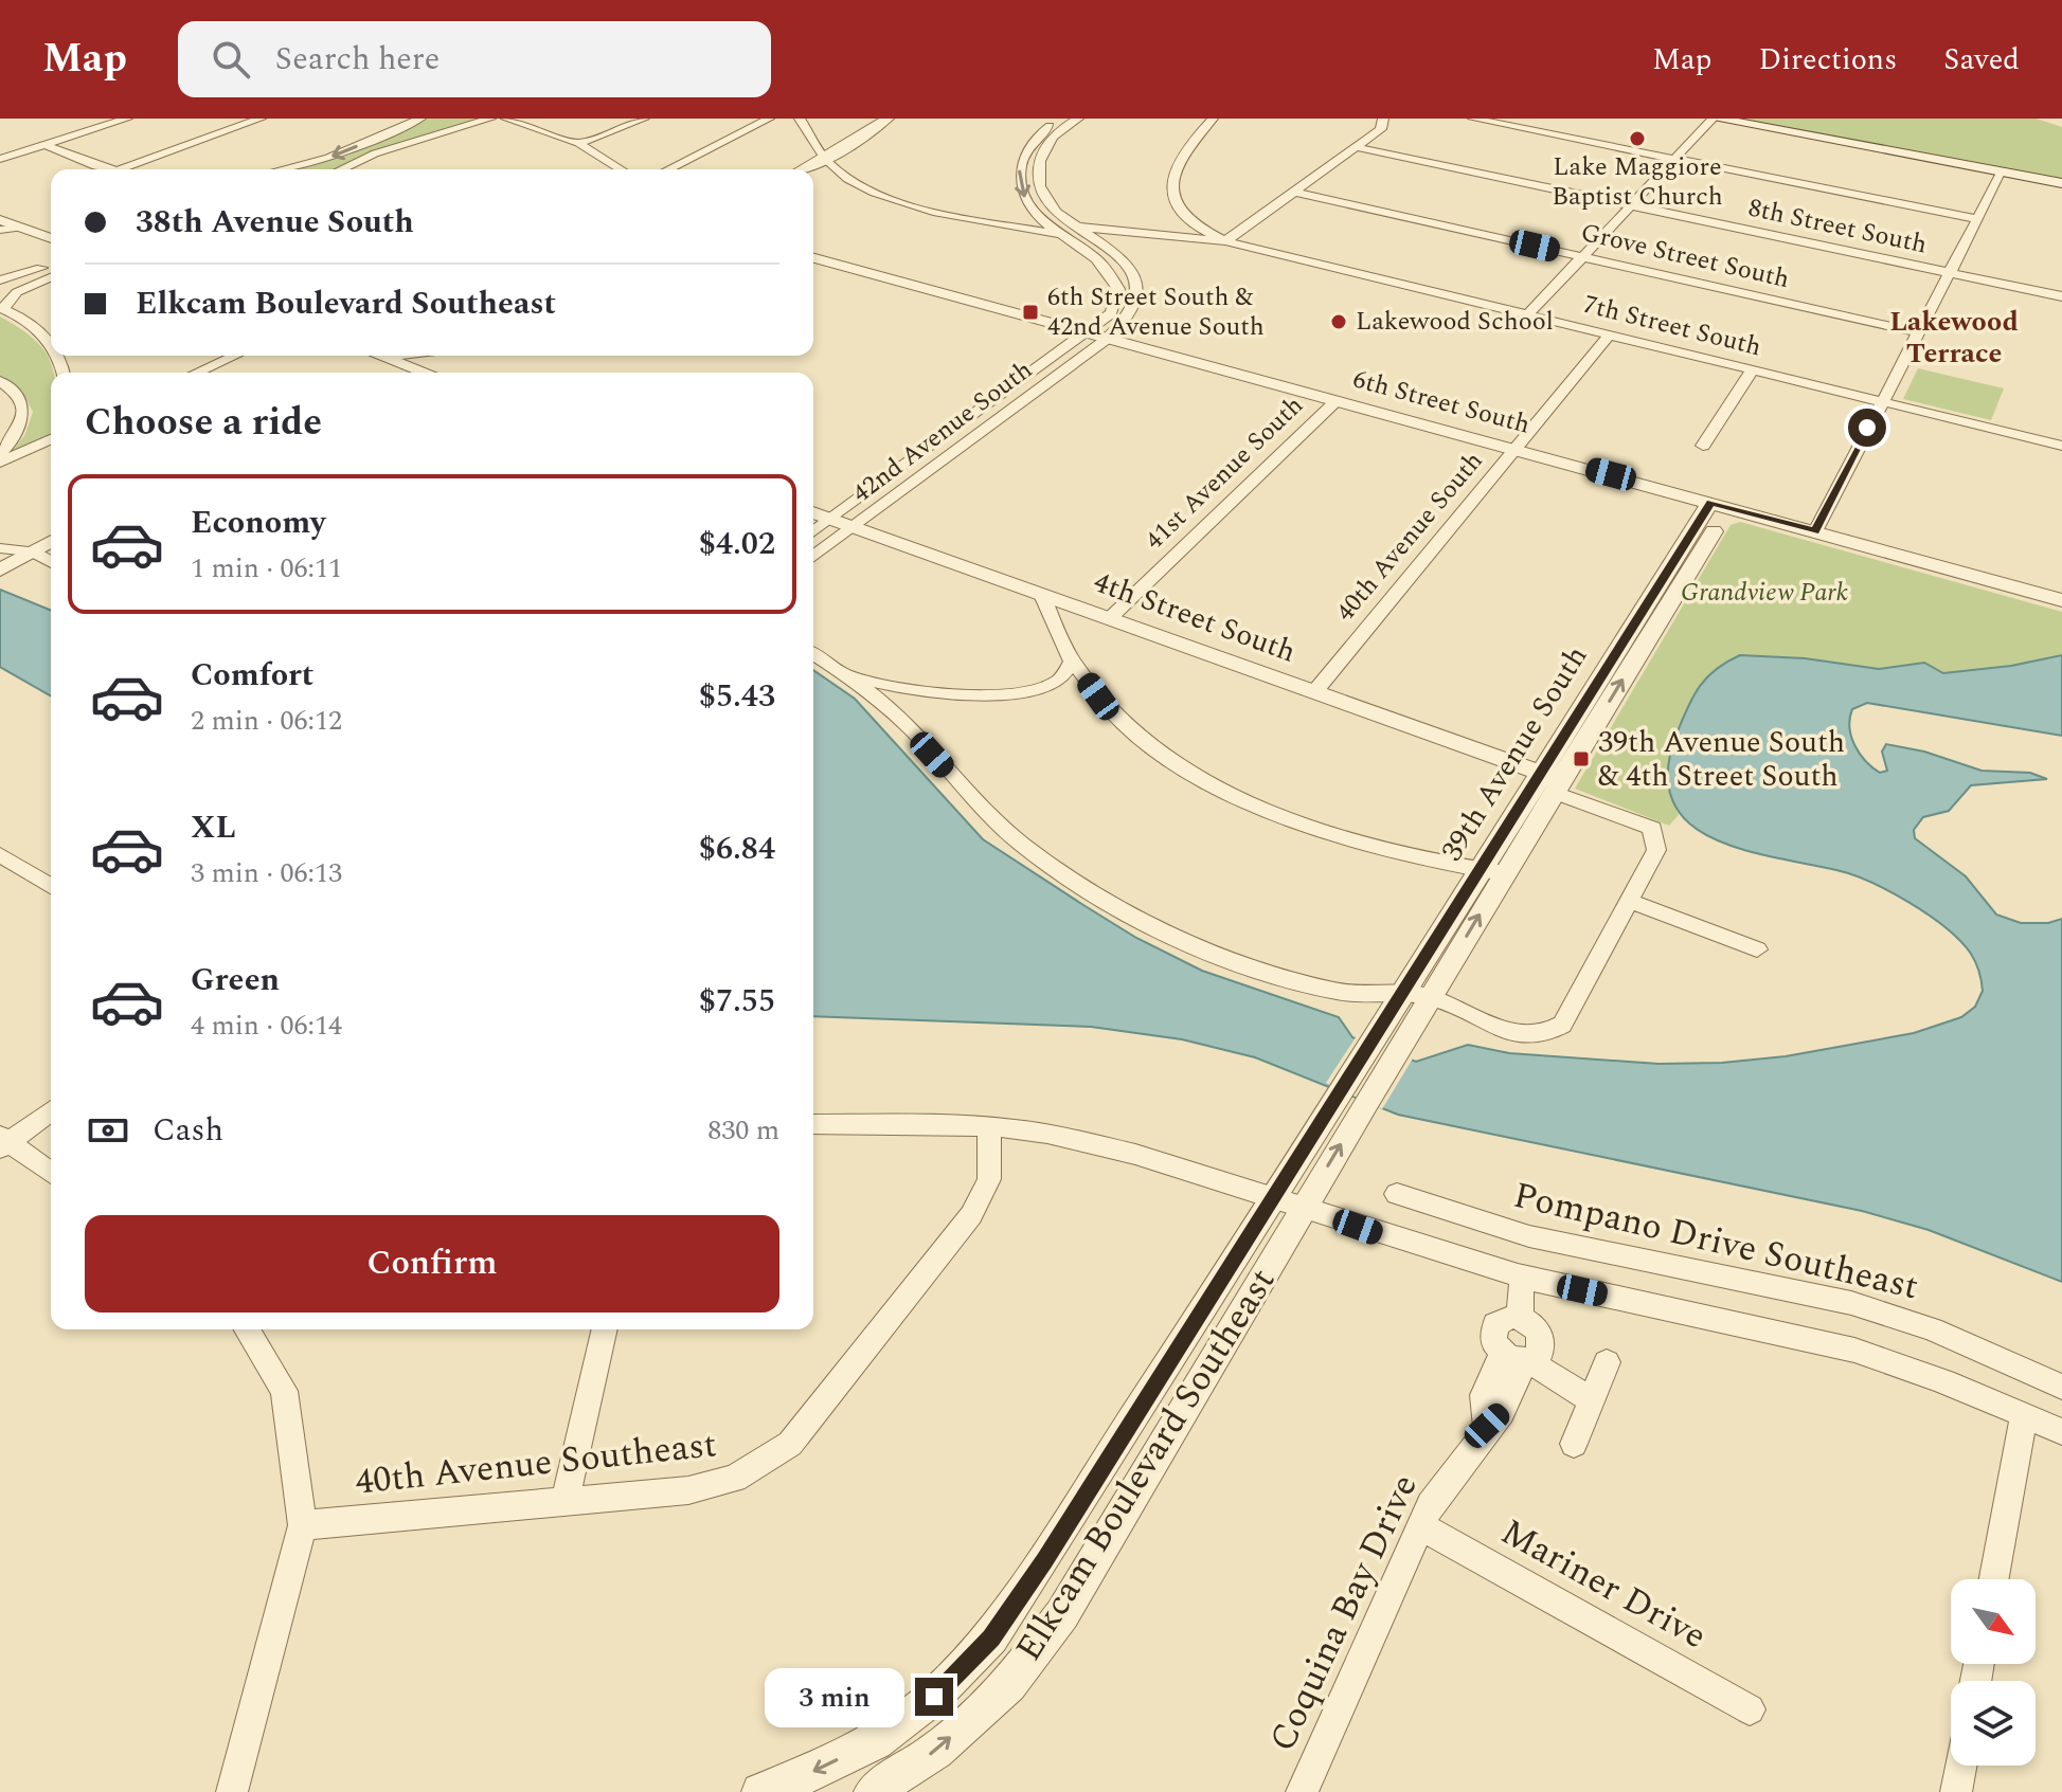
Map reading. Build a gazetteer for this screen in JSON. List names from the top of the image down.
{
  "streets": {
    "street": [
      "8th Street South",
      "Grove Street South",
      "7th Street South",
      "6th Street South",
      "42nd Avenue South",
      "41st Avenue South",
      "40th Avenue South",
      "4th Street South",
      "39th Avenue South",
      "Pompano Drive Southeast",
      "40th Avenue Southeast",
      "Elkcam Boulevard Southeast",
      "Mariner Drive",
      "Coquina Bay Drive"
    ]
  },
  "crossings": [
    ["7th Street South", "40th Avenue South"],
    ["6th Street South", "42nd Avenue South"],
    ["6th Street South", "41st Avenue South"],
    ["6th Street South", "40th Avenue South"],
    ["6th Street South", "39th Avenue South"],
    ["42nd Avenue South", "4th Street South"],
    ["41st Avenue South", "4th Street South"],
    ["40th Avenue South", "4th Street South"],
    ["4th Street South", "39th Avenue South"],
    ["39th Avenue South", "Elkcam Boulevard Southeast"],
    ["Mariner Drive", "Coquina Bay Drive"]
  ],
  "districts": ["Lakewood Terrace"],
  "parks": ["Grandview Park"],
  "places": {
    "other": ["Lake Maggiore Baptist Church", "Lakewood School"],
    "transit": ["6th Street South & 42nd Avenue South", "39th Avenue South & 4th Street South"]
  },
  "north": "bottom right",
  "page": {
    "header": "Map",
    "search": "Search here",
    "nav": ["Map", "Directions", "Saved"],
    "banner": ["38th Avenue South", "Elkcam Boulevard Southeast"],
    "heading": "Choose a ride",
    "list": [
      {
        "name": "Economy",
        "note": "1 min · 06:11",
        "value": "$4.02"
      },
      {
        "name": "Comfort",
        "note": "2 min · 06:12",
        "value": "$5.43"
      },
      {
        "name": "XL",
        "note": "3 min · 06:13",
        "value": "$6.84"
      },
      {
        "name": "Green",
        "note": "4 min · 06:14",
        "value": "$7.55"
      }
    ],
    "pay": ["Cash", "830 m"],
    "buttons": "Confirm",
    "bubble": "3 min"
  }
}
